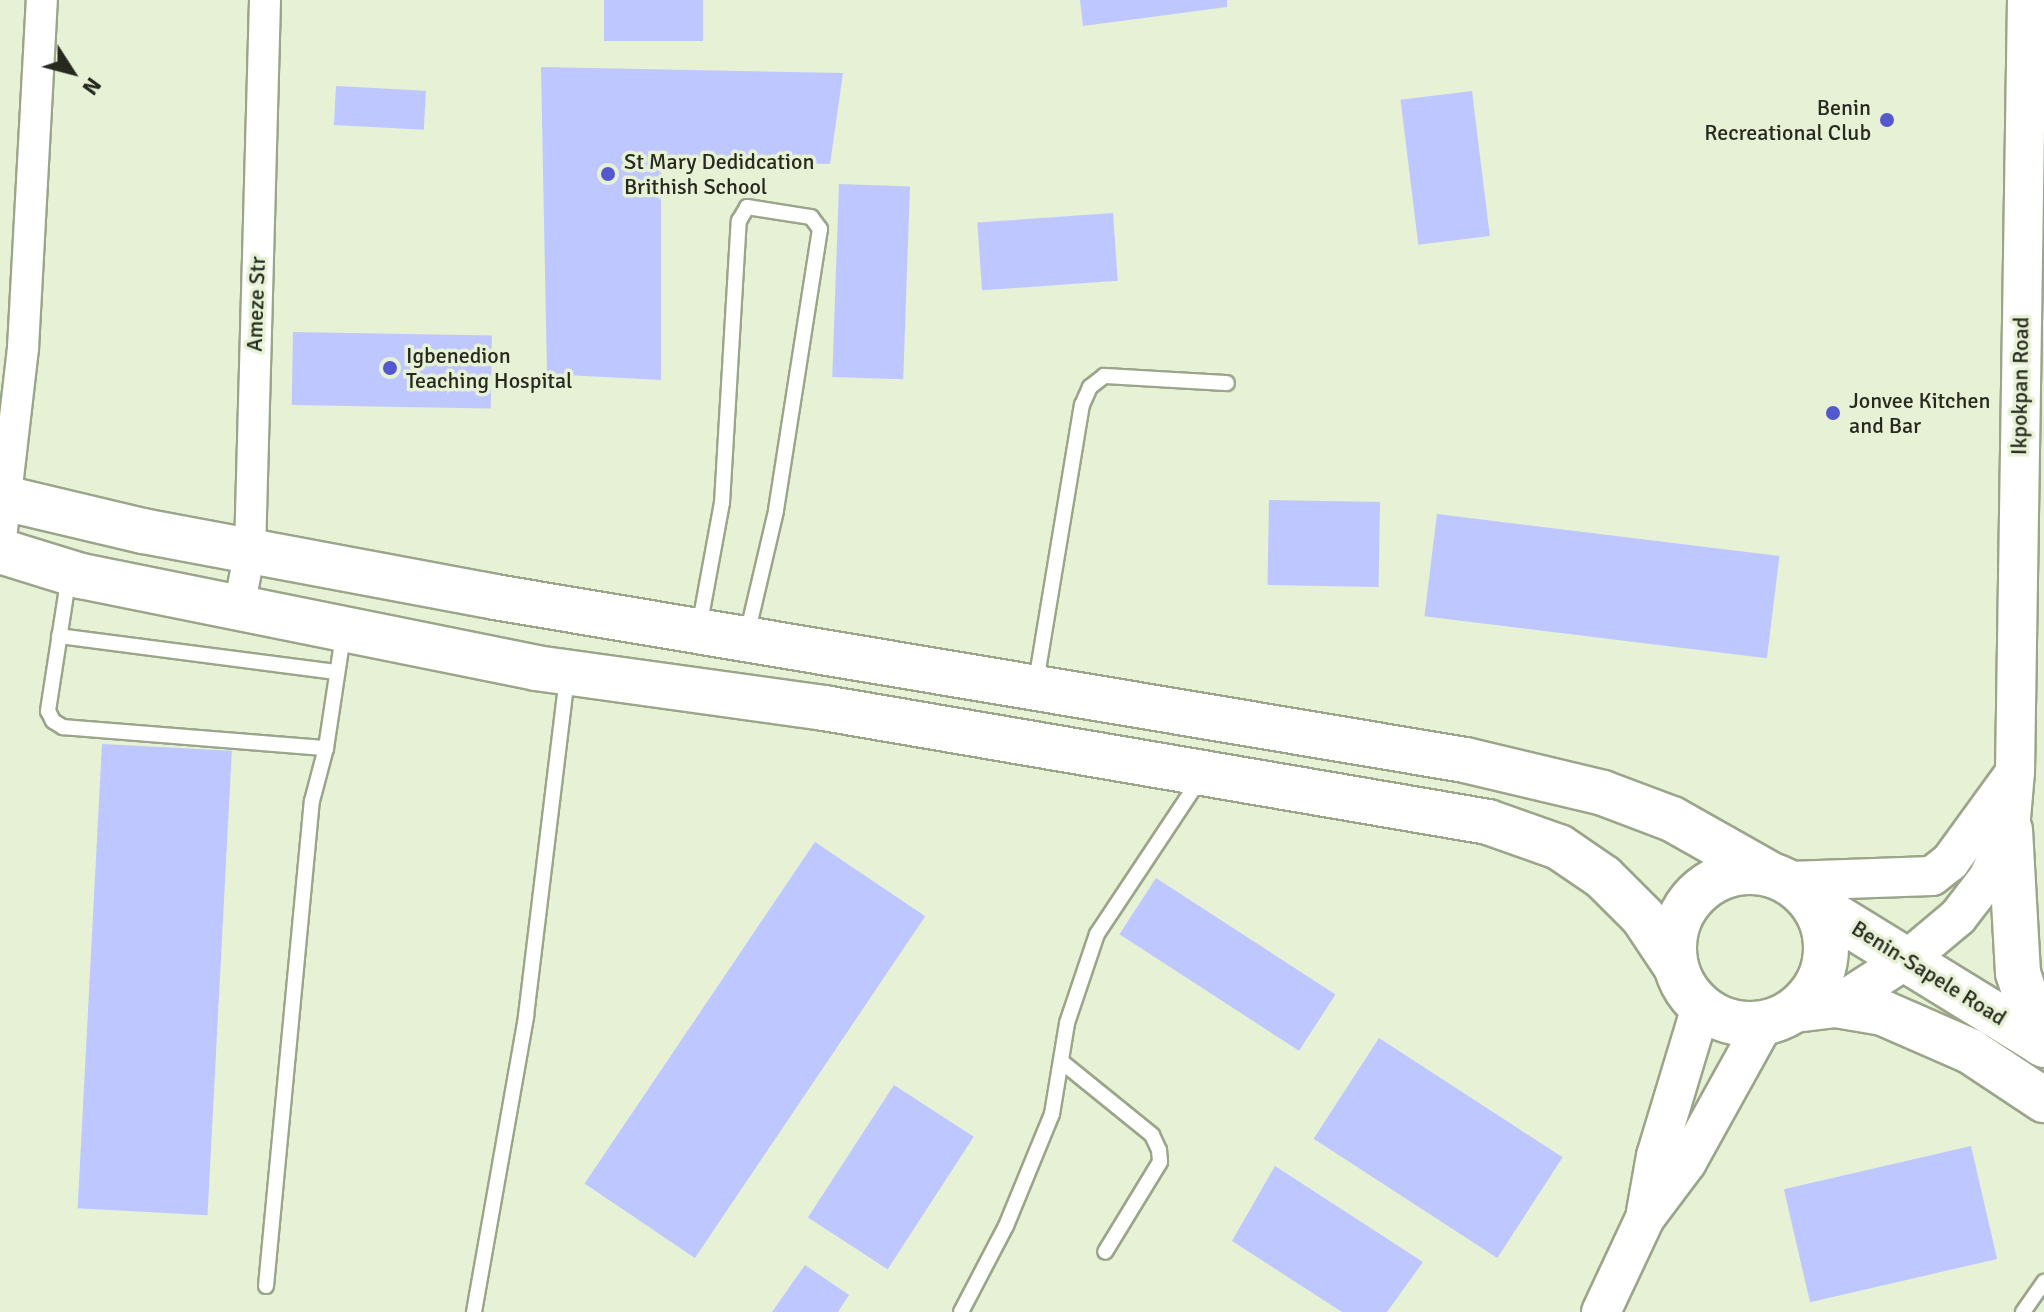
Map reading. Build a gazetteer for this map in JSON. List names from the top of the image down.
{
  "streets": {
    "highway": ["Benin-Sapele Road"],
    "street": ["Ameze Str", "Ikpokpan Road"]
  },
  "crossings": [
    ["Ameze Str", "Benin-Sapele Road"],
    ["Ikpokpan Road", "Benin-Sapele Road"]
  ],
  "places": [
    "Benin Recreational Club",
    "St Mary Dedidcation Brithish School",
    "Igbenedion Teaching Hospital",
    "Jonvee Kitchen and Bar"
  ],
  "north": "bottom right"
}
